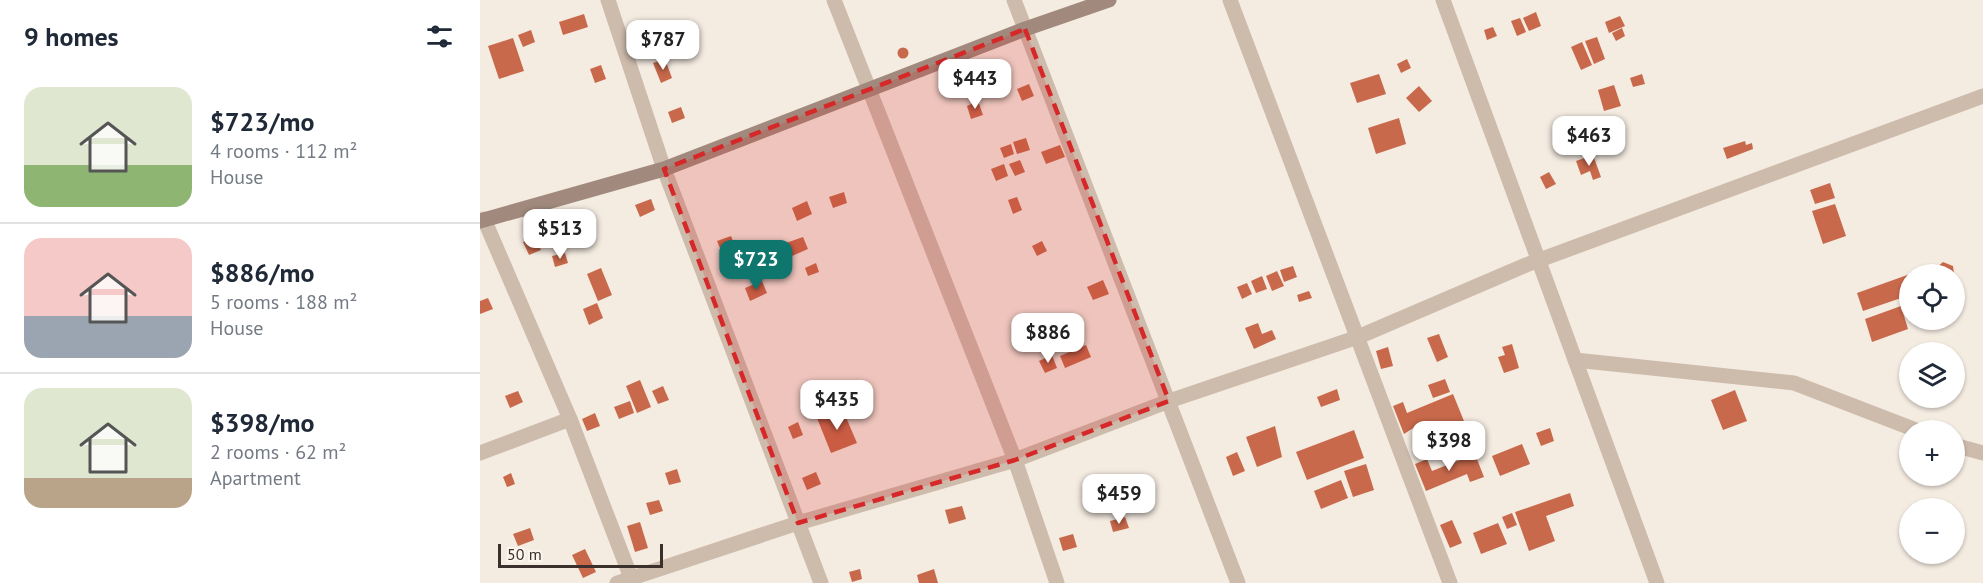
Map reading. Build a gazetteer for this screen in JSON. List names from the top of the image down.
{
  "scale_bar": "50 m",
  "page": {
    "heading": "9 homes",
    "price": [
      "$787",
      "$443",
      "$463",
      "$513",
      "$723",
      "$886",
      "$435",
      "$398",
      "$459"
    ],
    "list": [
      {
        "name": "$723/mo",
        "note": "4 rooms · 112 m² · House"
      },
      {
        "name": "$886/mo",
        "note": "5 rooms · 188 m² · House"
      },
      {
        "name": "$398/mo",
        "note": "2 rooms · 62 m² · Apartment"
      }
    ],
    "map_buttons": ["+", "−"],
    "scale": "50 m"
  }
}
